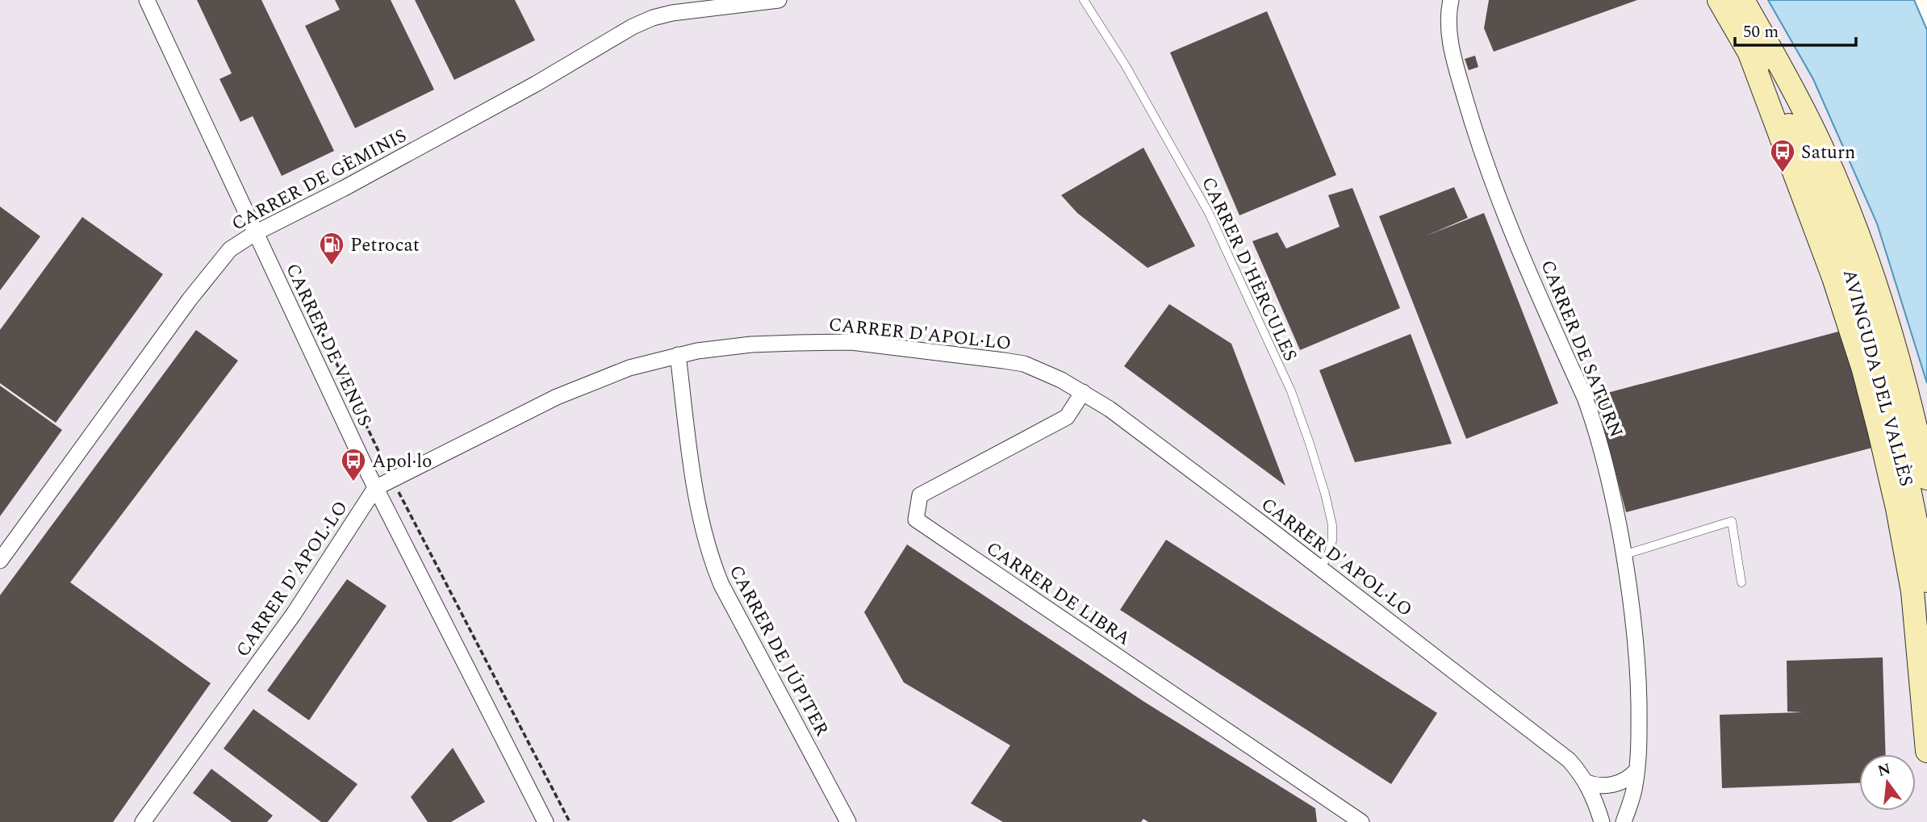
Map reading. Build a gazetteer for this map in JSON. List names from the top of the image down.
{
  "streets": {
    "main road": ["AVINGUDA DEL VALLÈS"],
    "street": [
      "CARRER DE GÈMINIS",
      "CARRER D'APOL·LO",
      "CARRER DE VENUS",
      "CARRER DE SATURN",
      "CARRER DE LIBRA",
      "CARRER DE JÚPITER"
    ],
    "lane": ["CARRER D'HÈRCULES"]
  },
  "crossings": [
    ["CARRER DE GÈMINIS", "CARRER DE VENUS"],
    ["CARRER D'HÈRCULES", "CARRER D'APOL·LO"],
    ["CARRER D'APOL·LO", "CARRER DE VENUS"],
    ["CARRER D'APOL·LO", "CARRER DE LIBRA"],
    ["CARRER D'APOL·LO", "CARRER DE JÚPITER"]
  ],
  "places": {
    "bus stop": ["Saturn", "Apol·lo"],
    "fuel station": ["Petrocat"]
  },
  "scale_bar": "50 m",
  "north": "top"
}
